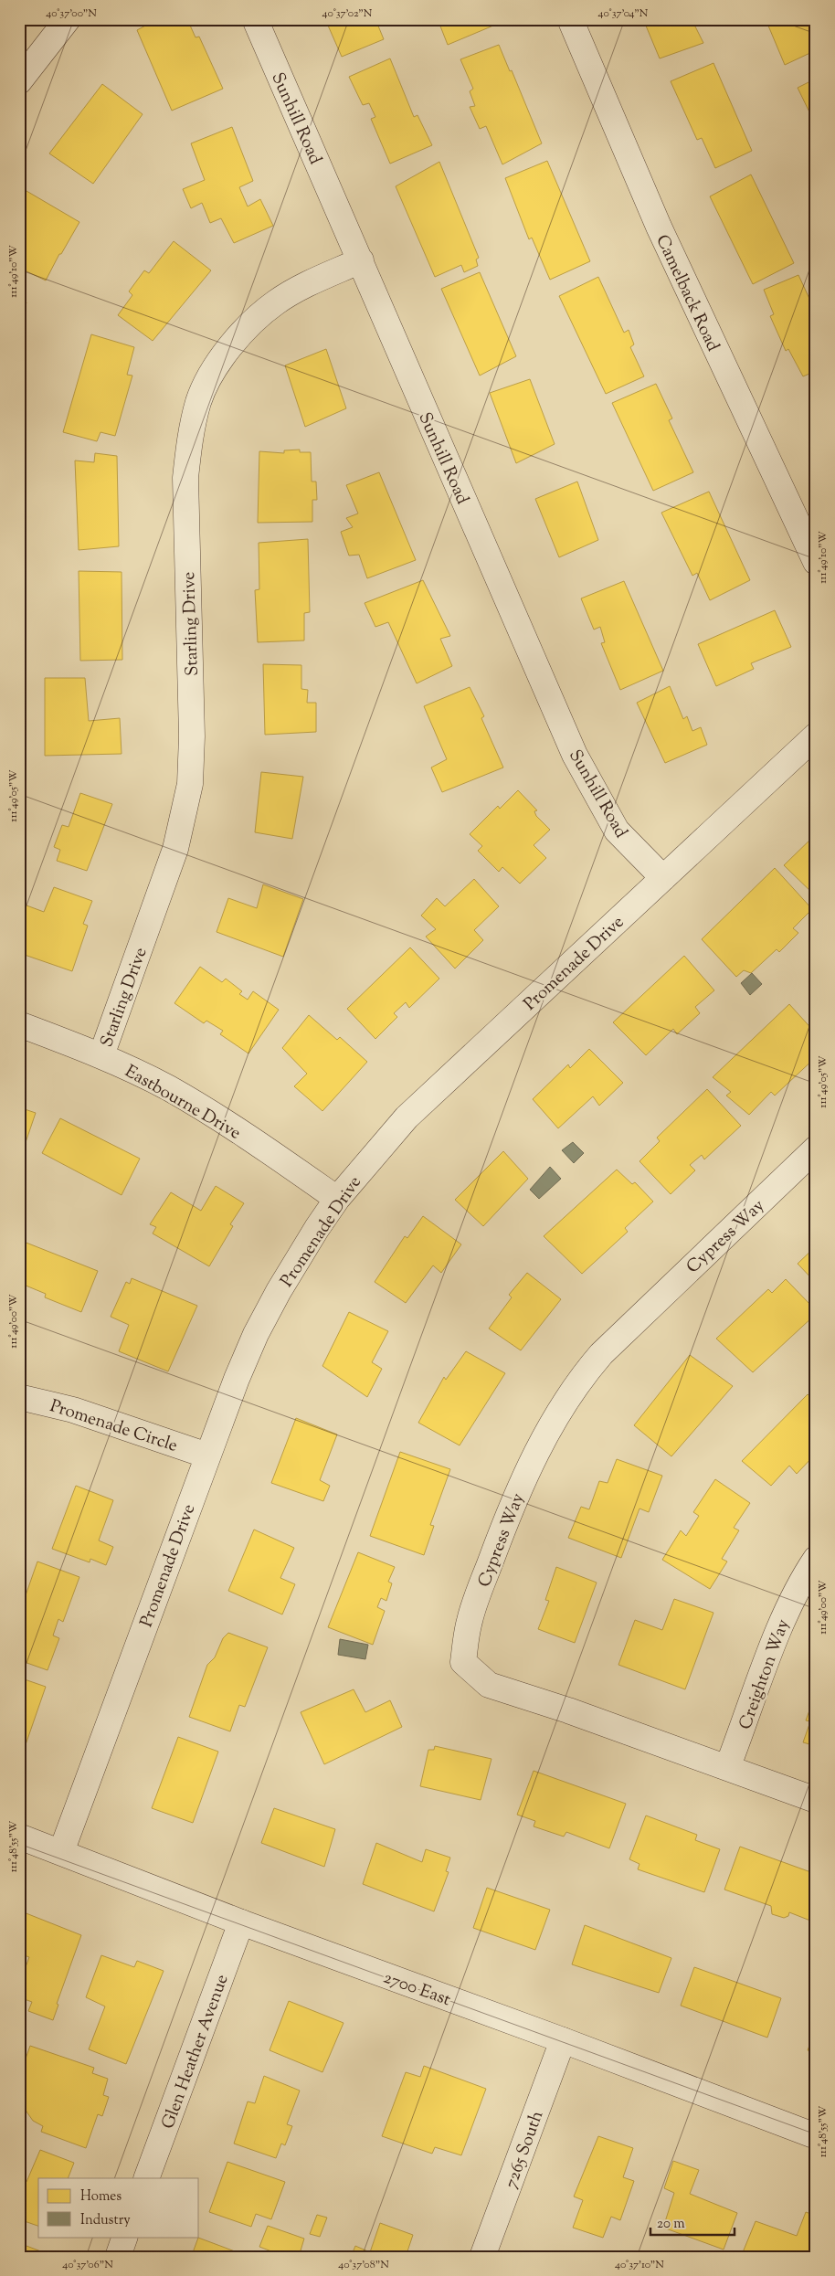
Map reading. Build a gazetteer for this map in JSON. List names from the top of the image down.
{
  "streets": {
    "street": [
      "Sunhill Road",
      "Camelback Road",
      "Starling Drive",
      "Promenade Drive",
      "Eastbourne Drive",
      "Cypress Way",
      "Promenade Circle",
      "Creighton Way",
      "2700 East",
      "Glen Heather Avenue",
      "7265 South"
    ]
  },
  "crossings": [
    ["Sunhill Road", "Starling Drive"],
    ["Sunhill Road", "Promenade Drive"],
    ["Starling Drive", "Eastbourne Drive"],
    ["Promenade Drive", "Eastbourne Drive"],
    ["Promenade Drive", "Promenade Circle"],
    ["Promenade Drive", "2700 East"],
    ["Cypress Way", "Creighton Way"],
    ["2700 East", "Glen Heather Avenue"],
    ["2700 East", "7265 South"]
  ],
  "legend": ["Homes", "Industry"],
  "scale_bar": "20 m",
  "coordinates": [
    "40°37'00\"N",
    "40°37'02\"N",
    "40°37'04\"N",
    "111°49'10\"W",
    "111°49'05\"W",
    "111°49'00\"W",
    "111°48'55\"W",
    "40°37'06\"N",
    "40°37'08\"N",
    "40°37'10\"N"
  ]
}
